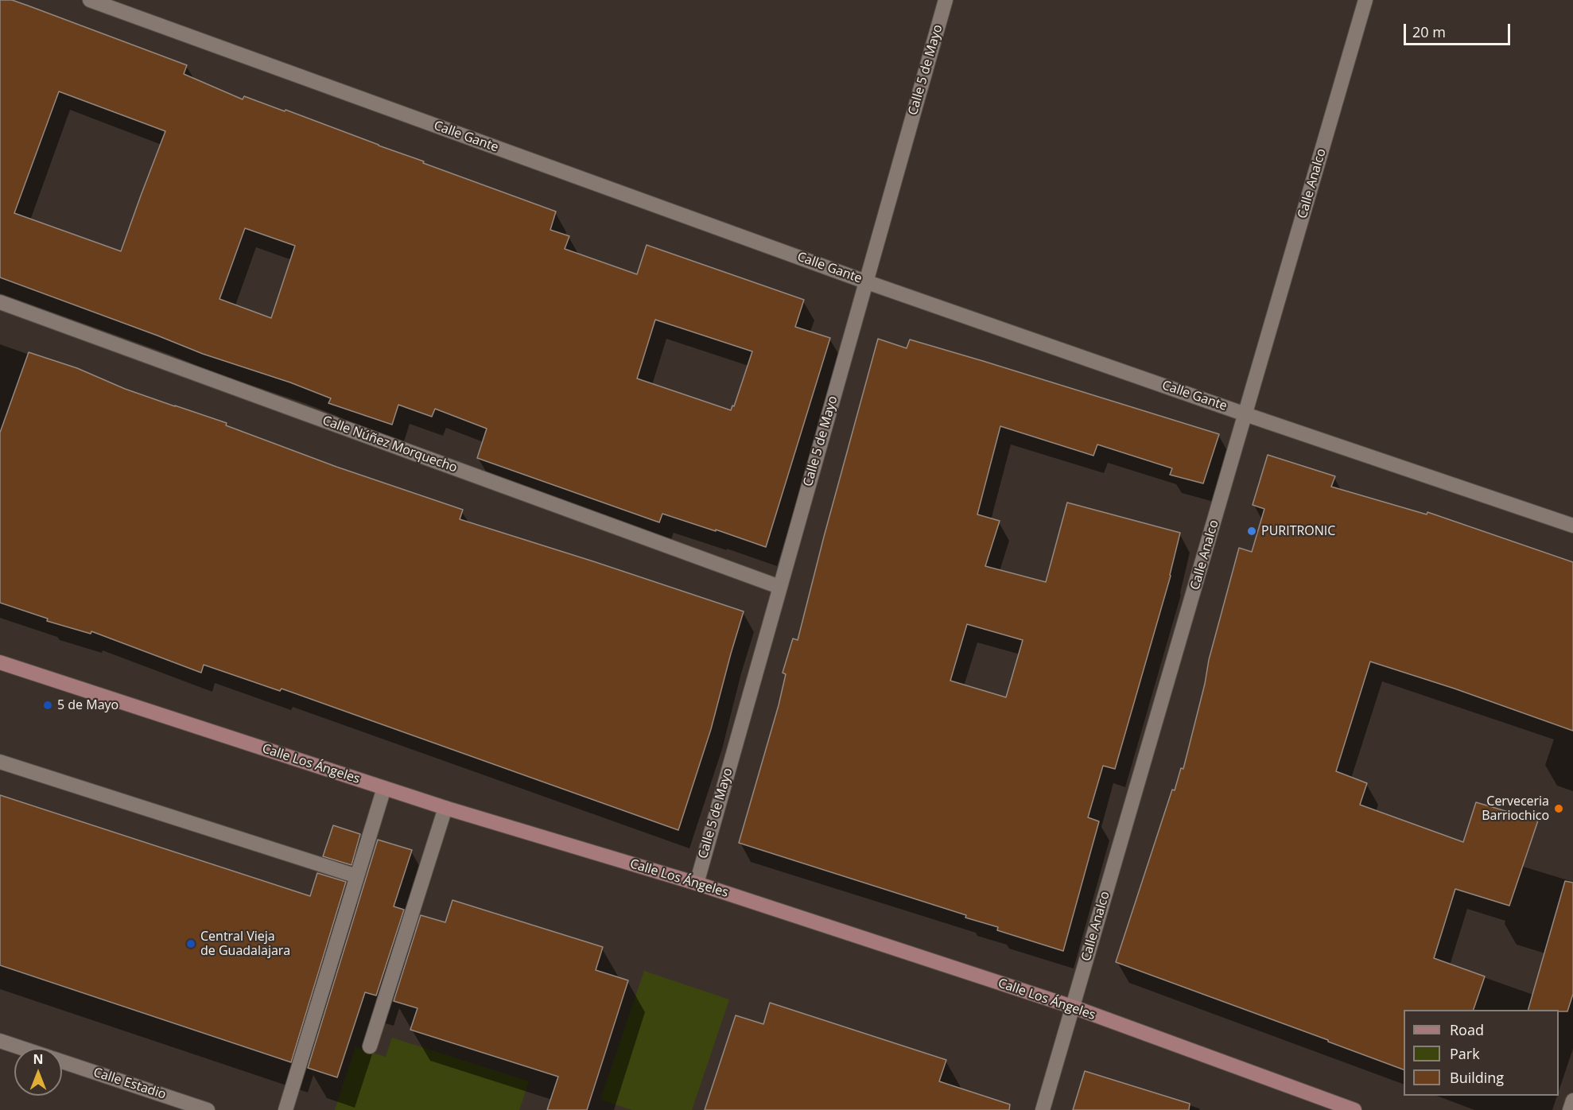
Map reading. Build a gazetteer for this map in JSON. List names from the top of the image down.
{
  "streets": {
    "street": [
      "Calle 5 de Mayo",
      "Calle Gante",
      "Calle Analco",
      "Calle Núñez Morquecho",
      "Calle Los Ángeles",
      "Calle Estadio"
    ]
  },
  "crossings": [
    ["Calle 5 de Mayo", "Calle Gante"],
    ["Calle 5 de Mayo", "Calle Núñez Morquecho"],
    ["Calle 5 de Mayo", "Calle Los Ángeles"],
    ["Calle Gante", "Calle Analco"],
    ["Calle Analco", "Calle Los Ángeles"]
  ],
  "places": [
    "PURITRONIC",
    "5 de Mayo",
    "Cerveceria Barriochico",
    "Central Vieja de Guadalajara"
  ],
  "legend": ["Road", "Park", "Building"],
  "scale_bar": "20 m",
  "north": "top"
}
